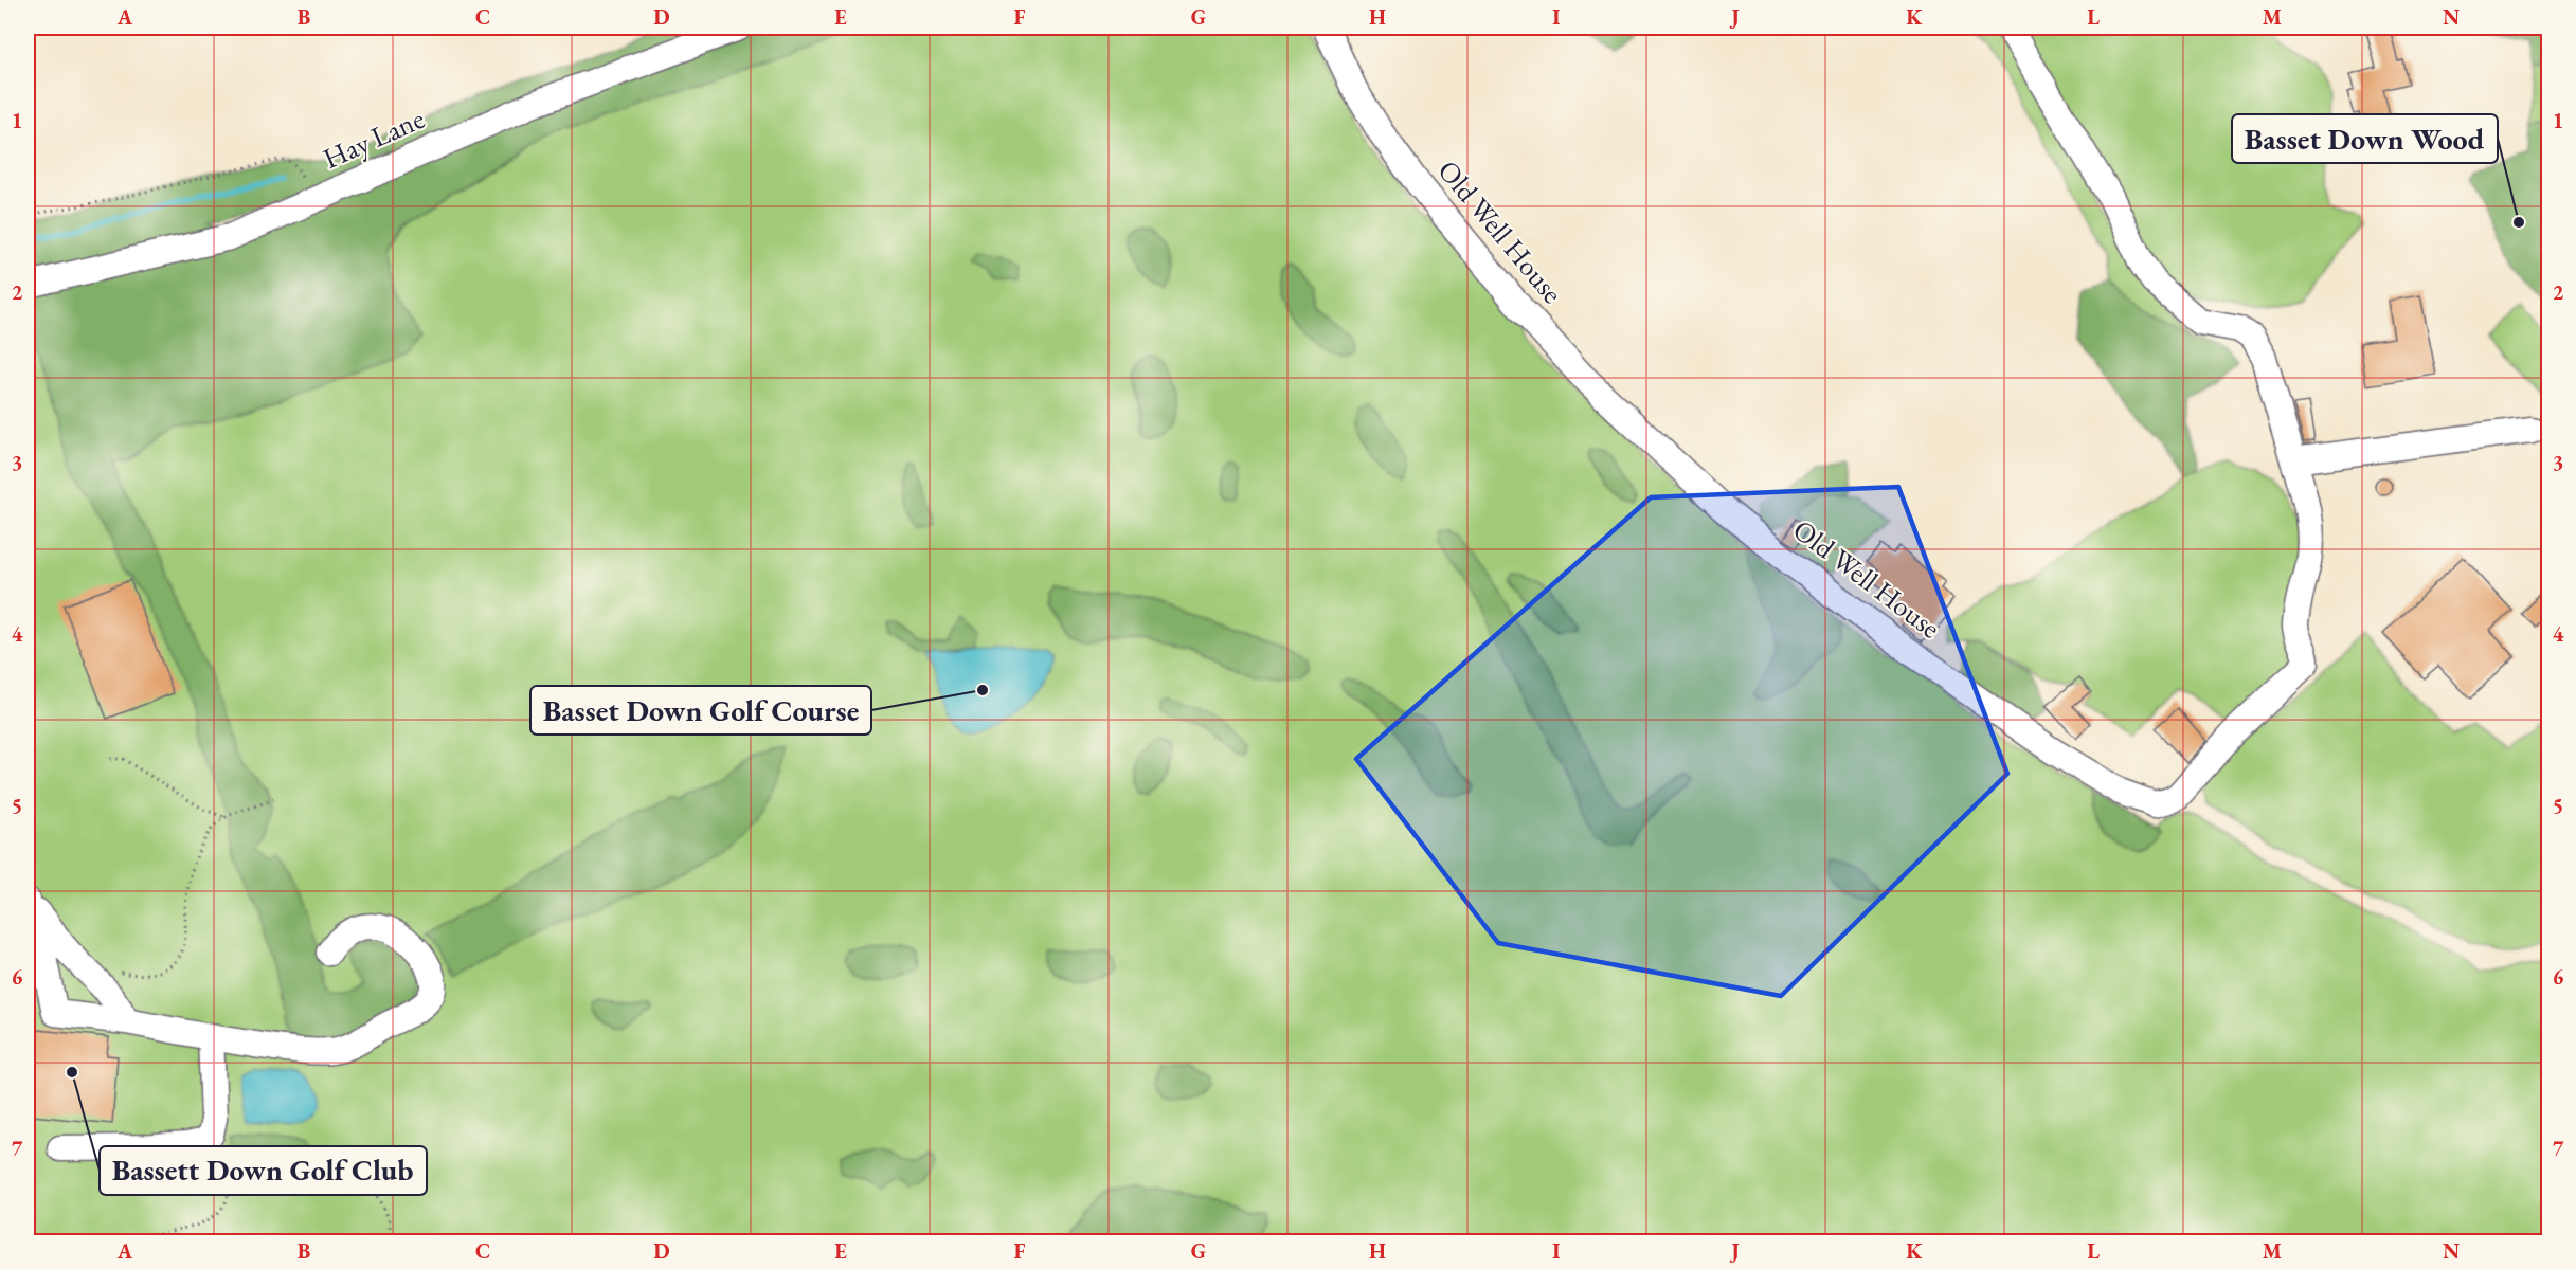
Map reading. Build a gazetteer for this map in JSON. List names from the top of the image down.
{
  "streets": {
    "street": ["Hay Lane", "Old Well House"]
  },
  "places": ["Basset Down Wood", "Basset Down Golf Course", "Bassett Down Golf Club"],
  "grid": {
    "columns": [
      "A",
      "B",
      "C",
      "D",
      "E",
      "F",
      "G",
      "H",
      "I",
      "J",
      "K",
      "L",
      "M",
      "N"
    ],
    "rows": [
      "1",
      "2",
      "3",
      "4",
      "5",
      "6",
      "7"
    ]
  }
}
